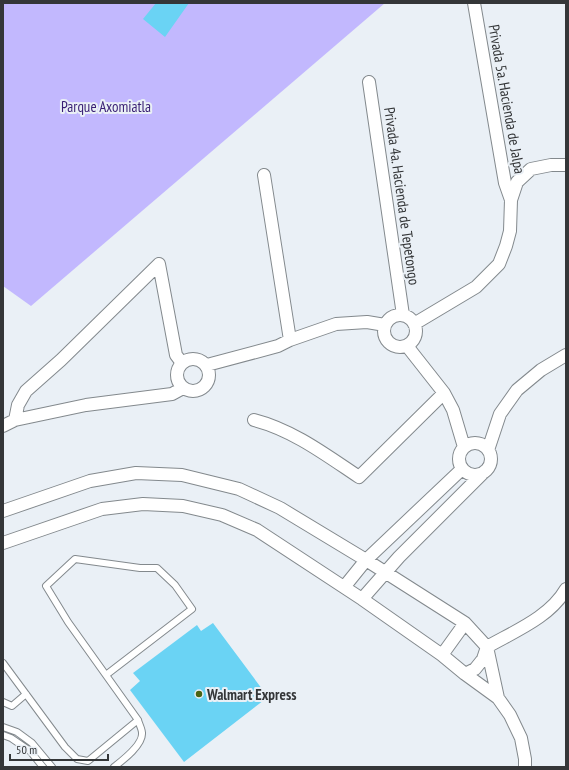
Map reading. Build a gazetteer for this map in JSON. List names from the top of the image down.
{
  "streets": {
    "street": ["Privada 5a. Hacienda de Jalpa", "Privada 4a. Hacienda de Tepetongo"]
  },
  "parks": ["Parque Axomiatla"],
  "places": ["Walmart Express"],
  "scale_bar": "50 m"
}
